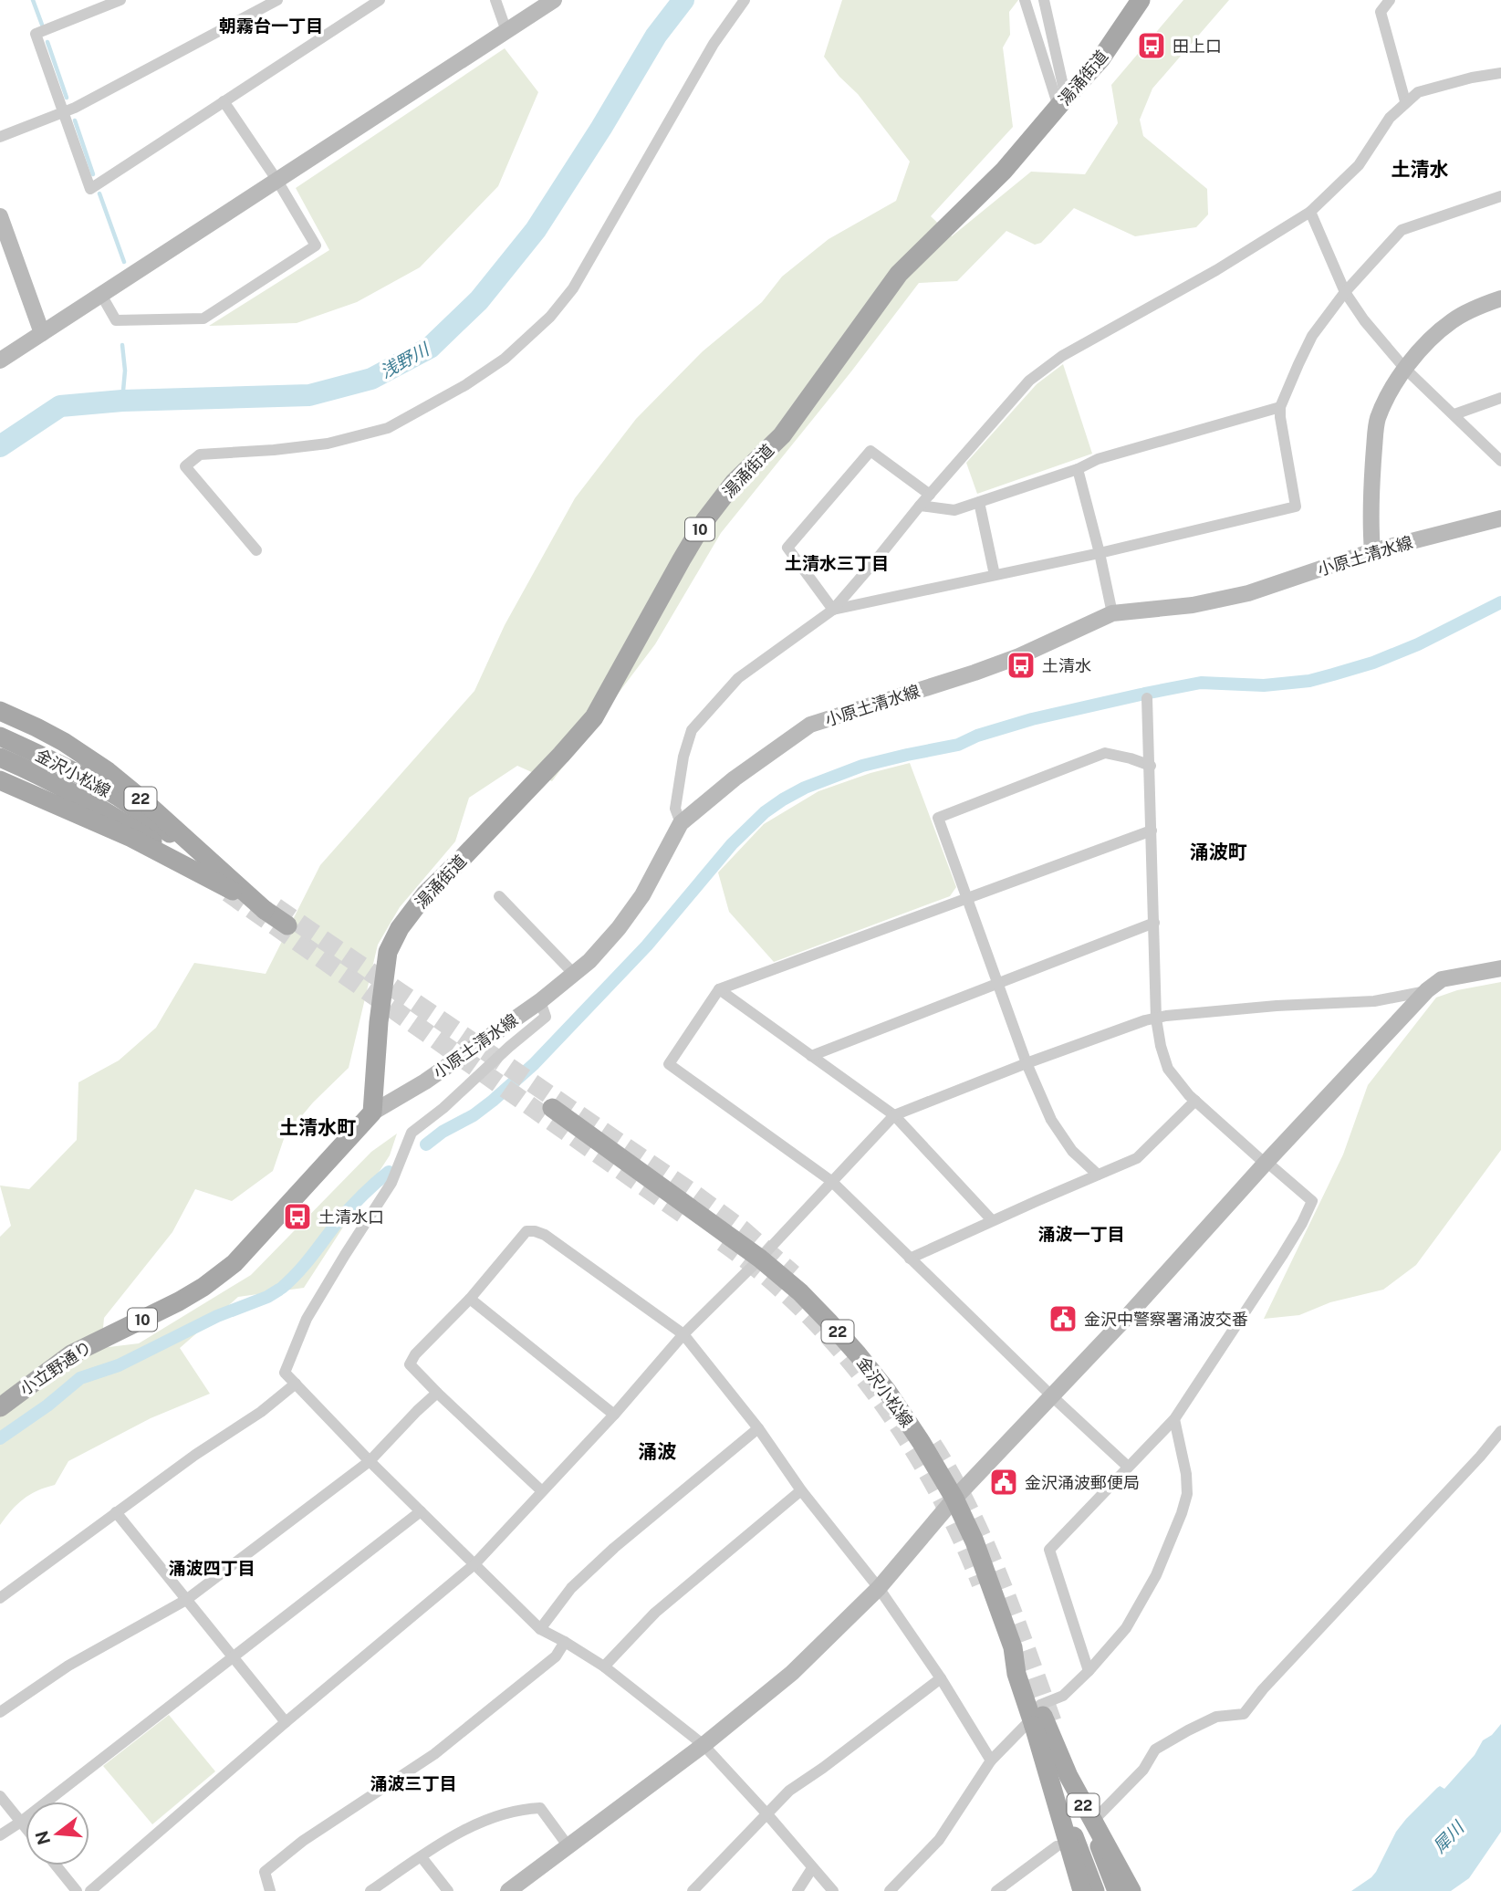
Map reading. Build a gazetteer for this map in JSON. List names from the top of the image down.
{
  "streets": {
    "main road": [
      "湯涌街道",
      "10",
      "金沢小松線",
      "22",
      "小立野通り"
    ],
    "street": ["小原土清水線"]
  },
  "crossings": [
    ["湯涌街道", "小原土清水線"],
    ["湯涌街道", "小立野通り"],
    ["小原土清水線", "小立野通り"],
    ["金沢小松線", "22"]
  ],
  "districts": [
    "朝霧台一丁目",
    "土清水",
    "土清水三丁目",
    "涌波町",
    "土清水町",
    "涌波一丁目",
    "涌波",
    "涌波四丁目",
    "涌波三丁目"
  ],
  "water": ["浅野川", "犀川"],
  "places": {
    "bus stop": ["田上口", "土清水", "土清水口"],
    "public building": ["金沢中警察署涌波交番", "金沢涌波郵便局"]
  },
  "north": "left"
}
